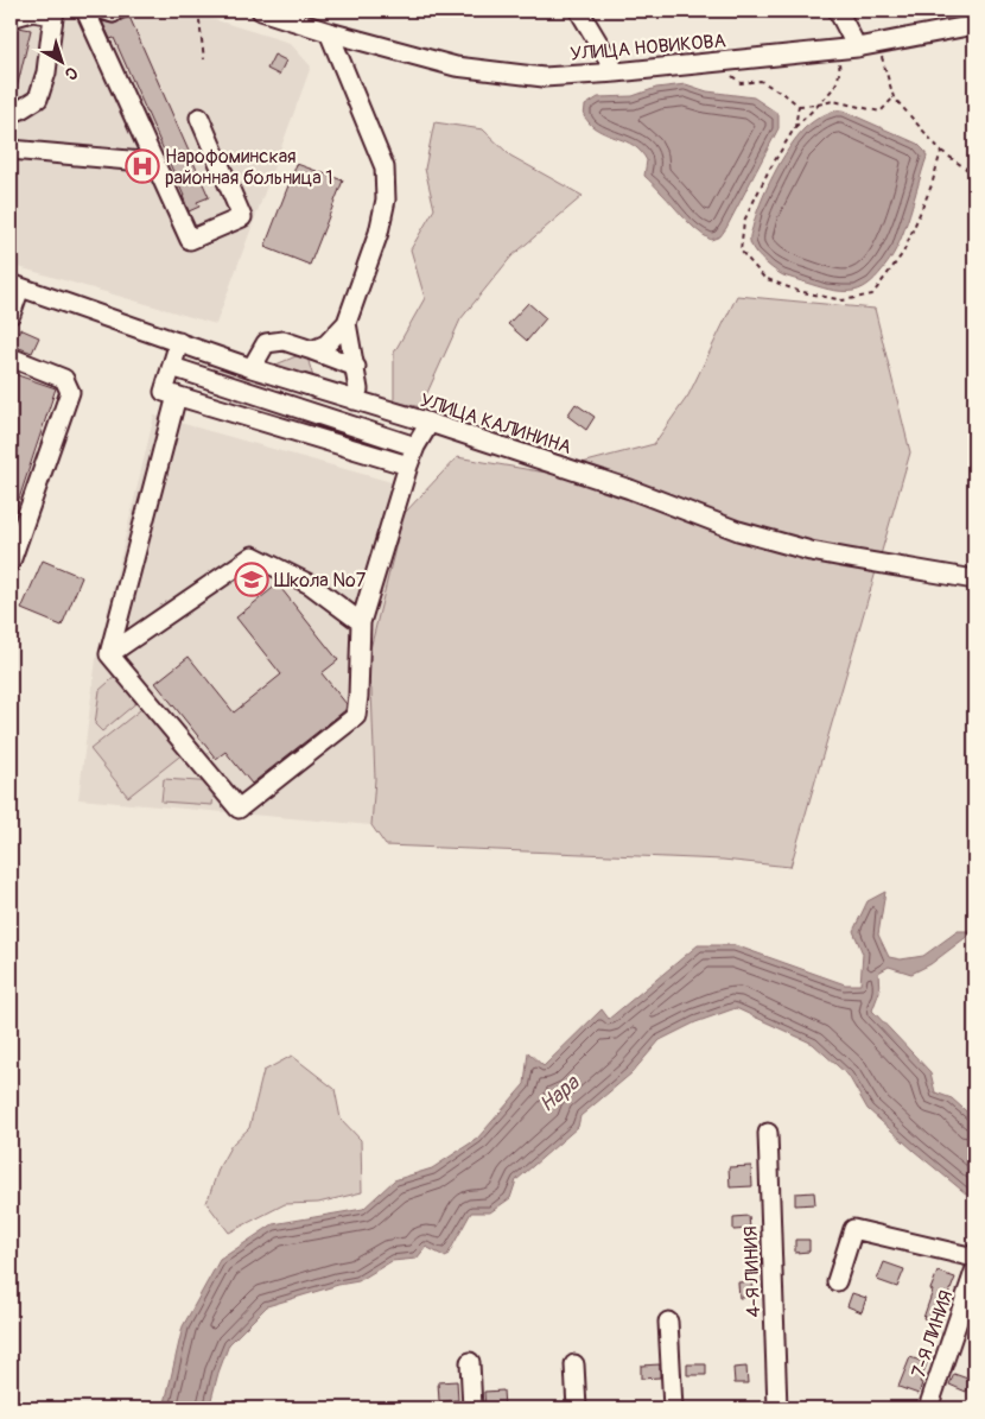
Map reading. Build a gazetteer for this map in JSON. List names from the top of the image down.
{
  "streets": {
    "street": [
      "УЛИЦА НОВИКОВА",
      "УЛИЦА КАЛИНИНА",
      "4-Я ЛИНИЯ",
      "7-Я ЛИНИЯ"
    ]
  },
  "water": ["Нара"],
  "places": {
    "hospital": ["Нарофоминская районная больница 1"],
    "school or university": ["Школа №7"]
  },
  "north": "bottom right"
}
